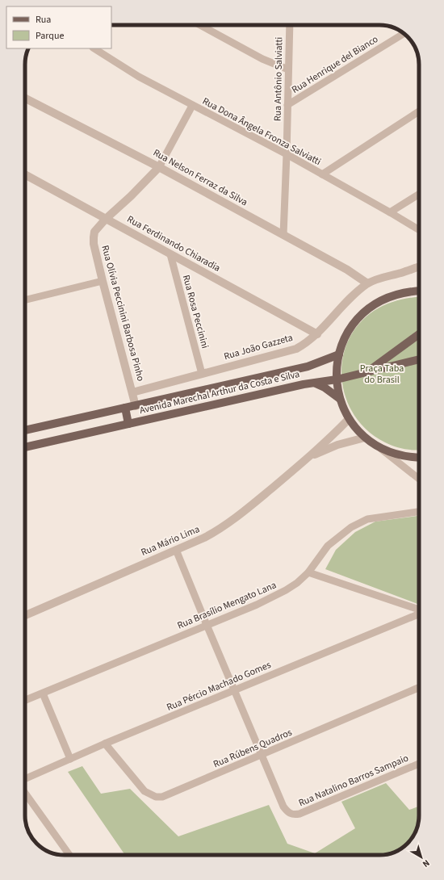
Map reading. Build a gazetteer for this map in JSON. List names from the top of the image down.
{
  "streets": {
    "main road": ["Avenida Marechal Arthur da Costa e Silva"],
    "street": [
      "Rua Henrique del Bianco",
      "Rua Antônio Salviatti",
      "Rua Dona Ângela Fronza Salviatti",
      "Rua Nelson Ferraz da Silva",
      "Rua Ferdinando Chiaradia",
      "Rua Rosa Peccinini",
      "Rua Olívia Peccinini Barbosa Pinho",
      "Rua João Gazzeta",
      "Rua Mário Lima",
      "Rua Brasílio Mengato Lana",
      "Rua Pércio Machado Gomes",
      "Rua Rúbens Quadros",
      "Rua Natalino Barros Sampaio"
    ]
  },
  "crossings": [
    ["Rua Henrique del Bianco", "Rua Antônio Salviatti"],
    ["Rua Antônio Salviatti", "Rua Dona Ângela Fronza Salviatti"],
    ["Rua Antônio Salviatti", "Rua Nelson Ferraz da Silva"],
    ["Rua Dona Ângela Fronza Salviatti", "Rua Olívia Peccinini Barbosa Pinho"],
    ["Rua Nelson Ferraz da Silva", "Rua Olívia Peccinini Barbosa Pinho"],
    ["Rua Nelson Ferraz da Silva", "Rua João Gazzeta"],
    ["Rua Ferdinando Chiaradia", "Rua Rosa Peccinini"],
    ["Rua Ferdinando Chiaradia", "Rua Olívia Peccinini Barbosa Pinho"],
    ["Rua Ferdinando Chiaradia", "Rua João Gazzeta"],
    ["Rua Rosa Peccinini", "Rua João Gazzeta"],
    ["Rua Olívia Peccinini Barbosa Pinho", "Rua João Gazzeta"],
    ["Rua Olívia Peccinini Barbosa Pinho", "Avenida Marechal Arthur da Costa e Silva"],
    ["Rua Pércio Machado Gomes", "Rua Rúbens Quadros"],
    ["Rua Rúbens Quadros", "Rua Natalino Barros Sampaio"]
  ],
  "parks": ["Praça Taba do Brasil"],
  "legend": ["Rua", "Parque"],
  "north": "bottom right"
}
